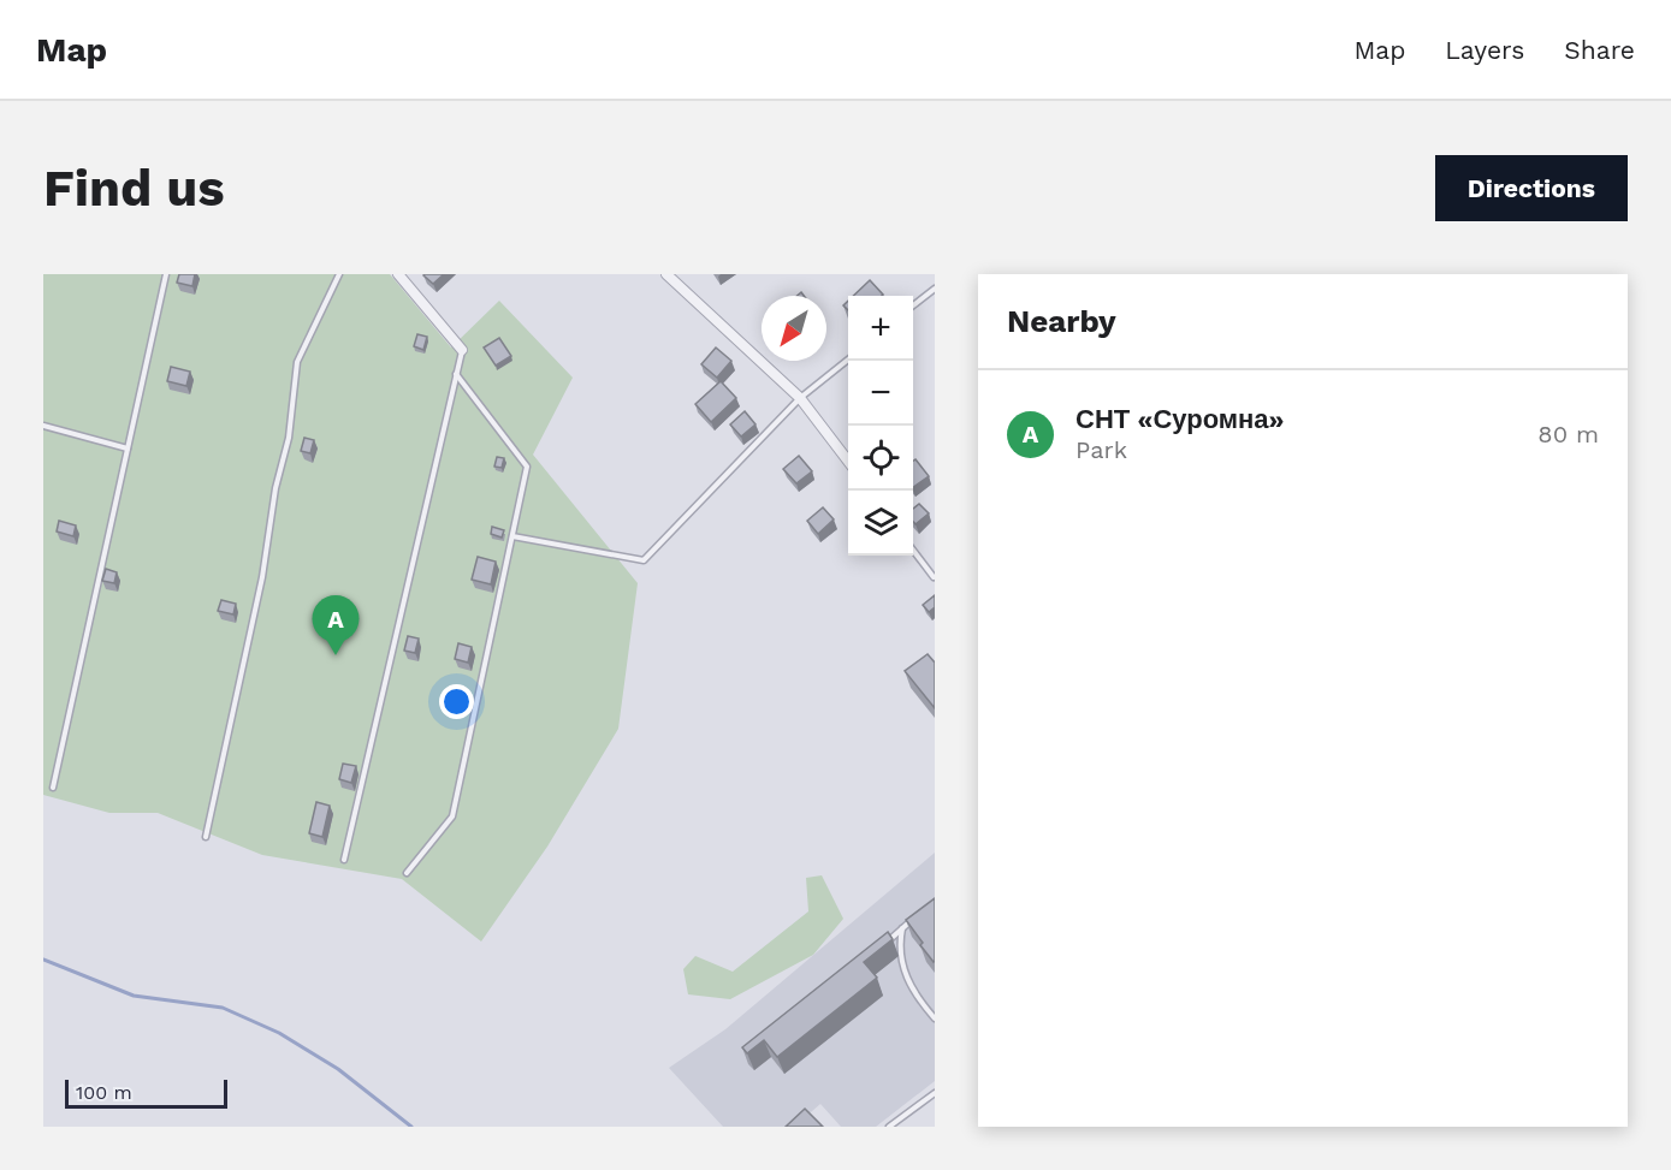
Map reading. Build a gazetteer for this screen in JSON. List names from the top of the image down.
{
  "scale_bar": "100 m",
  "north": "bottom left",
  "page": {
    "header": "Map",
    "nav": ["Map", "Layers", "Share"],
    "buttons": "Directions",
    "title": "Find us",
    "heading": "Nearby",
    "map_buttons": ["+", "−"],
    "list": [
      {
        "mark": "A",
        "name": "СНТ «Суромна»",
        "note": "Park",
        "value": "80 m"
      }
    ],
    "pins": "A",
    "scale": "100 m"
  }
}
